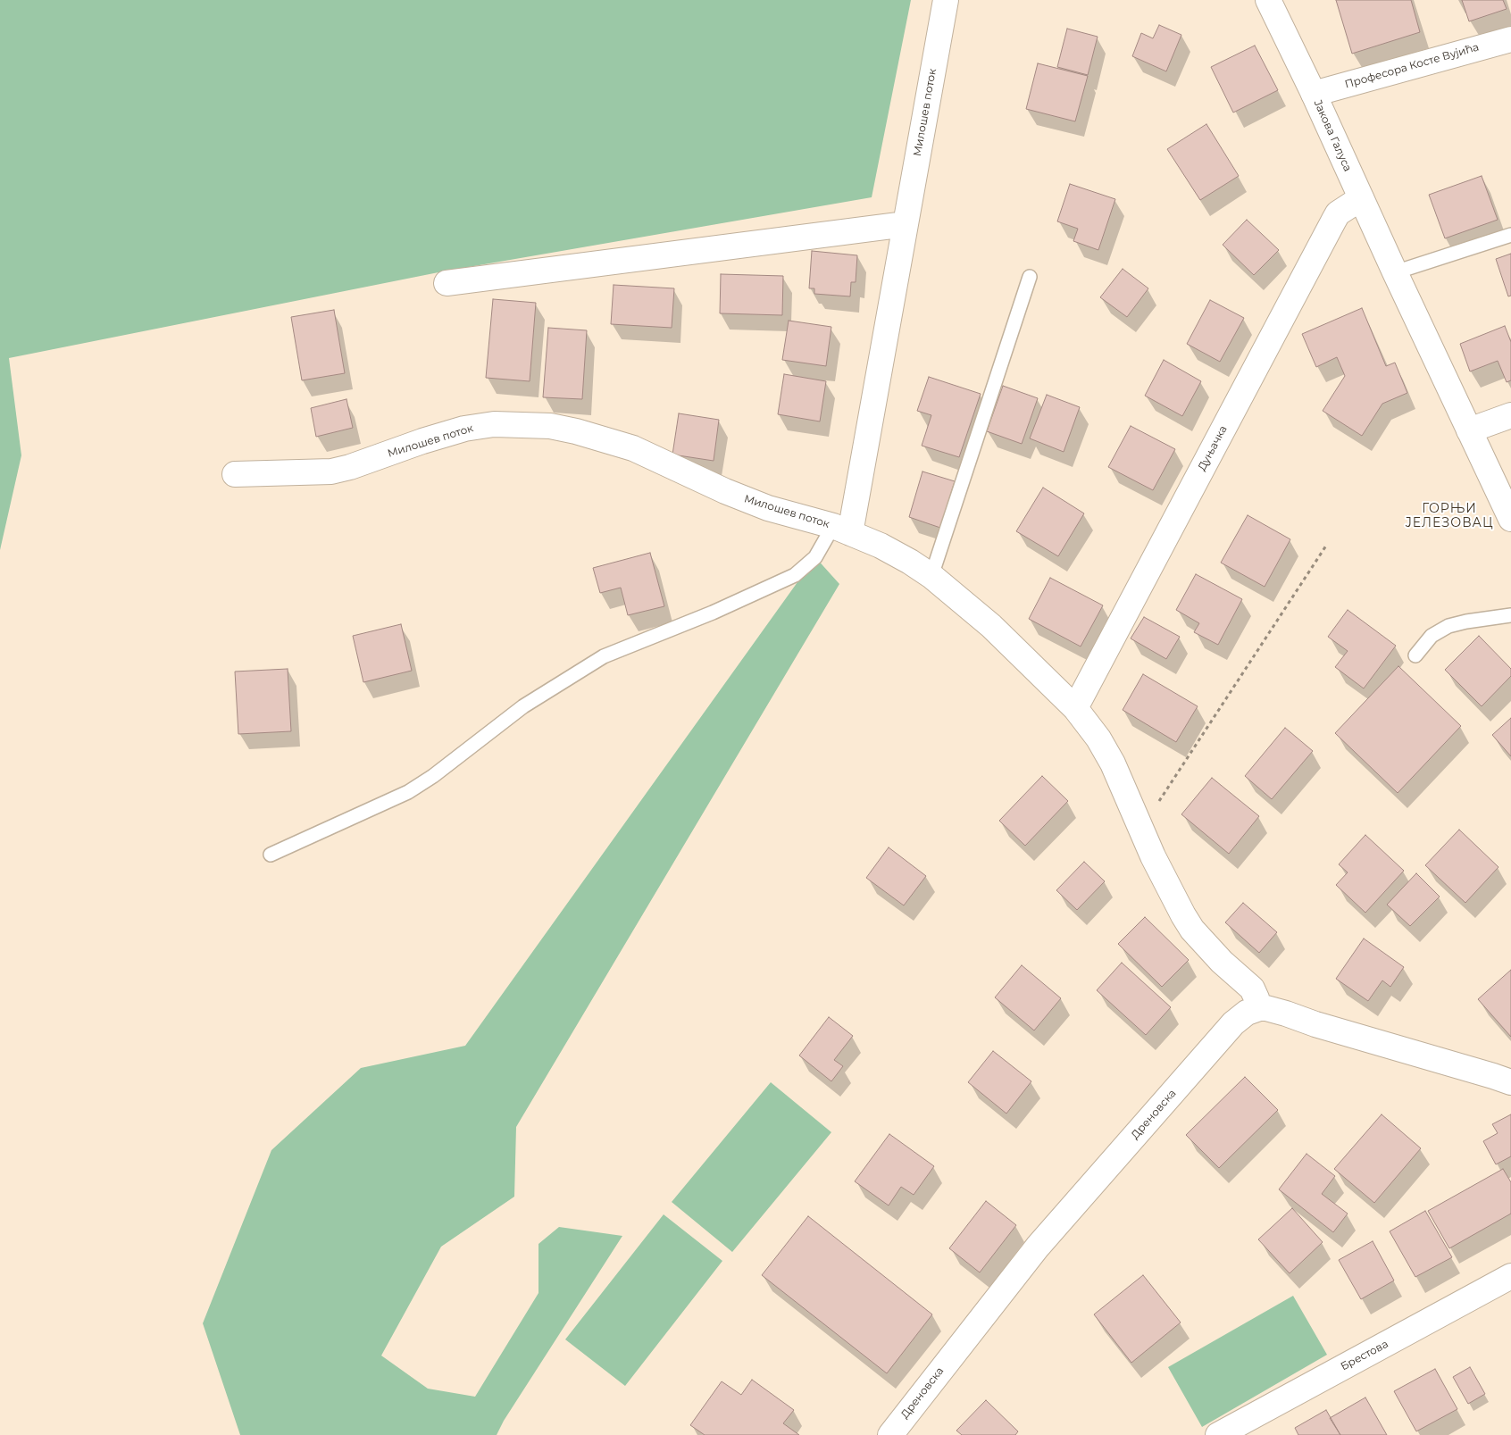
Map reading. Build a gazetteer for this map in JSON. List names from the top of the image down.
{
  "streets": {
    "street": [
      "Професора Косте Вујића",
      "Милошев поток",
      "Јакова Галуса",
      "Дуњачка",
      "Дреновска",
      "Брестова"
    ]
  },
  "crossings": [
    ["Професора Косте Вујића", "Јакова Галуса"],
    ["Милошев поток", "Дуњачка"],
    ["Милошев поток", "Дреновска"],
    ["Јакова Галуса", "Дуњачка"]
  ],
  "districts": ["ГОРЊИ ЈЕЛЕЗОВАЦ"]
}
